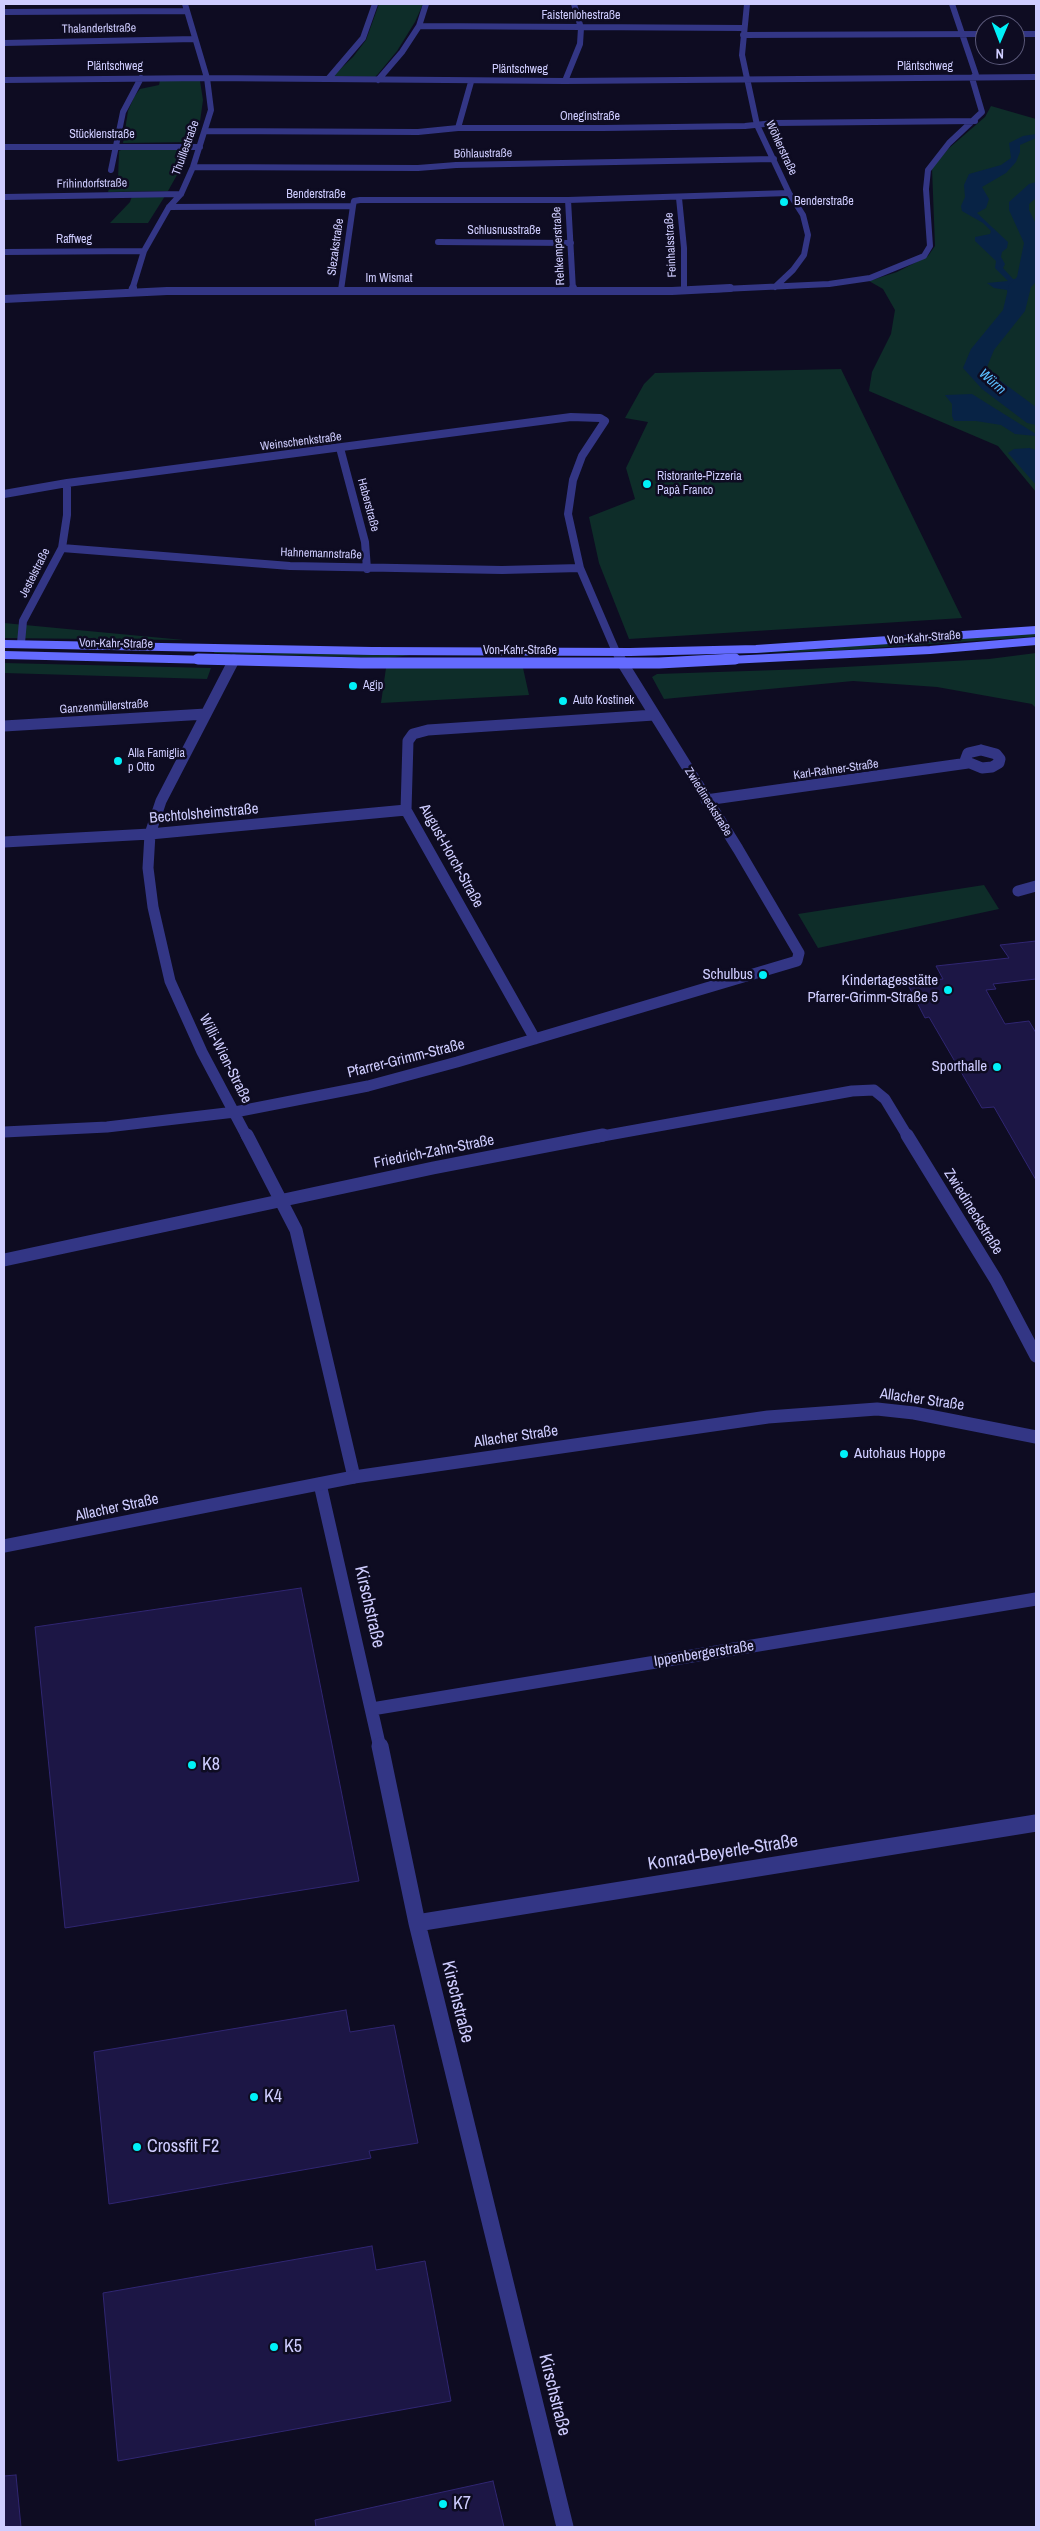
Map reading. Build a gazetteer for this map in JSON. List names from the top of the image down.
{
  "streets": {
    "main road": ["Von-Kahr-Straße"],
    "street": [
      "Faistenlohestraße",
      "Thalanderlstraße",
      "Pläntschweg",
      "Oneginstraße",
      "Stücklenstraße",
      "Thuillestraße",
      "Wöhlerstraße",
      "Böhlaustraße",
      "Frihindorfstraße",
      "Benderstraße",
      "Schlusnusstraße",
      "Raffweg",
      "Feinhalsstraße",
      "Rehkemperstraße",
      "Slezakstraße",
      "Im Wismat",
      "Weinschenkstraße",
      "Haberstraße",
      "Hahnemannstraße",
      "Jestelstraße",
      "Ganzenmüllerstraße",
      "Karl-Rahner-Straße",
      "Zwiedineckstraße",
      "Bechtolsheimstraße",
      "August-Horch-Straße",
      "Willi-Wien-Straße",
      "Pfarrer-Grimm-Straße",
      "Friedrich-Zahn-Straße",
      "Allacher Straße",
      "Kirschstraße",
      "Ippenbergerstraße",
      "Konrad-Beyerle-Straße"
    ]
  },
  "crossings": [
    ["Faistenlohestraße", "Wöhlerstraße"],
    ["Thalanderlstraße", "Thuillestraße"],
    ["Pläntschweg", "Thuillestraße"],
    ["Pläntschweg", "Wöhlerstraße"],
    ["Oneginstraße", "Thuillestraße"],
    ["Oneginstraße", "Wöhlerstraße"],
    ["Oneginstraße", "Im Wismat"],
    ["Stücklenstraße", "Thuillestraße"],
    ["Thuillestraße", "Böhlaustraße"],
    ["Thuillestraße", "Frihindorfstraße"],
    ["Thuillestraße", "Benderstraße"],
    ["Thuillestraße", "Raffweg"],
    ["Thuillestraße", "Im Wismat"],
    ["Wöhlerstraße", "Böhlaustraße"],
    ["Wöhlerstraße", "Benderstraße"],
    ["Wöhlerstraße", "Im Wismat"],
    ["Benderstraße", "Feinhalsstraße"],
    ["Benderstraße", "Rehkemperstraße"],
    ["Benderstraße", "Slezakstraße"],
    ["Schlusnusstraße", "Rehkemperstraße"],
    ["Feinhalsstraße", "Im Wismat"],
    ["Rehkemperstraße", "Im Wismat"],
    ["Slezakstraße", "Im Wismat"],
    ["Weinschenkstraße", "Haberstraße"],
    ["Weinschenkstraße", "Jestelstraße"],
    ["Weinschenkstraße", "Zwiedineckstraße"],
    ["Haberstraße", "Hahnemannstraße"],
    ["Hahnemannstraße", "Jestelstraße"],
    ["Hahnemannstraße", "Zwiedineckstraße"],
    ["Jestelstraße", "Von-Kahr-Straße"],
    ["Von-Kahr-Straße", "Zwiedineckstraße"],
    ["Von-Kahr-Straße", "Willi-Wien-Straße"],
    ["Ganzenmüllerstraße", "Willi-Wien-Straße"],
    ["Karl-Rahner-Straße", "Zwiedineckstraße"],
    ["Zwiedineckstraße", "August-Horch-Straße"],
    ["Zwiedineckstraße", "Pfarrer-Grimm-Straße"],
    ["Zwiedineckstraße", "Friedrich-Zahn-Straße"],
    ["Bechtolsheimstraße", "August-Horch-Straße"],
    ["Bechtolsheimstraße", "Willi-Wien-Straße"],
    ["August-Horch-Straße", "Pfarrer-Grimm-Straße"],
    ["Willi-Wien-Straße", "Pfarrer-Grimm-Straße"],
    ["Willi-Wien-Straße", "Friedrich-Zahn-Straße"],
    ["Willi-Wien-Straße", "Allacher Straße"],
    ["Allacher Straße", "Kirschstraße"],
    ["Kirschstraße", "Ippenbergerstraße"],
    ["Kirschstraße", "Konrad-Beyerle-Straße"]
  ],
  "water": ["Würm"],
  "places": [
    "Benderstraße",
    "Ristorante-Pizzeria Papà Franco",
    "Agip",
    "Auto Kostinek",
    "Alla Famiglia p Otto",
    "Schulbus",
    "Kindertagesstätte Pfarrer-Grimm-Straße 5",
    "Sporthalle",
    "Autohaus Hoppe",
    "K8",
    "K4",
    "Crossfit F2",
    "K5",
    "K7"
  ],
  "north": "bottom"
}
